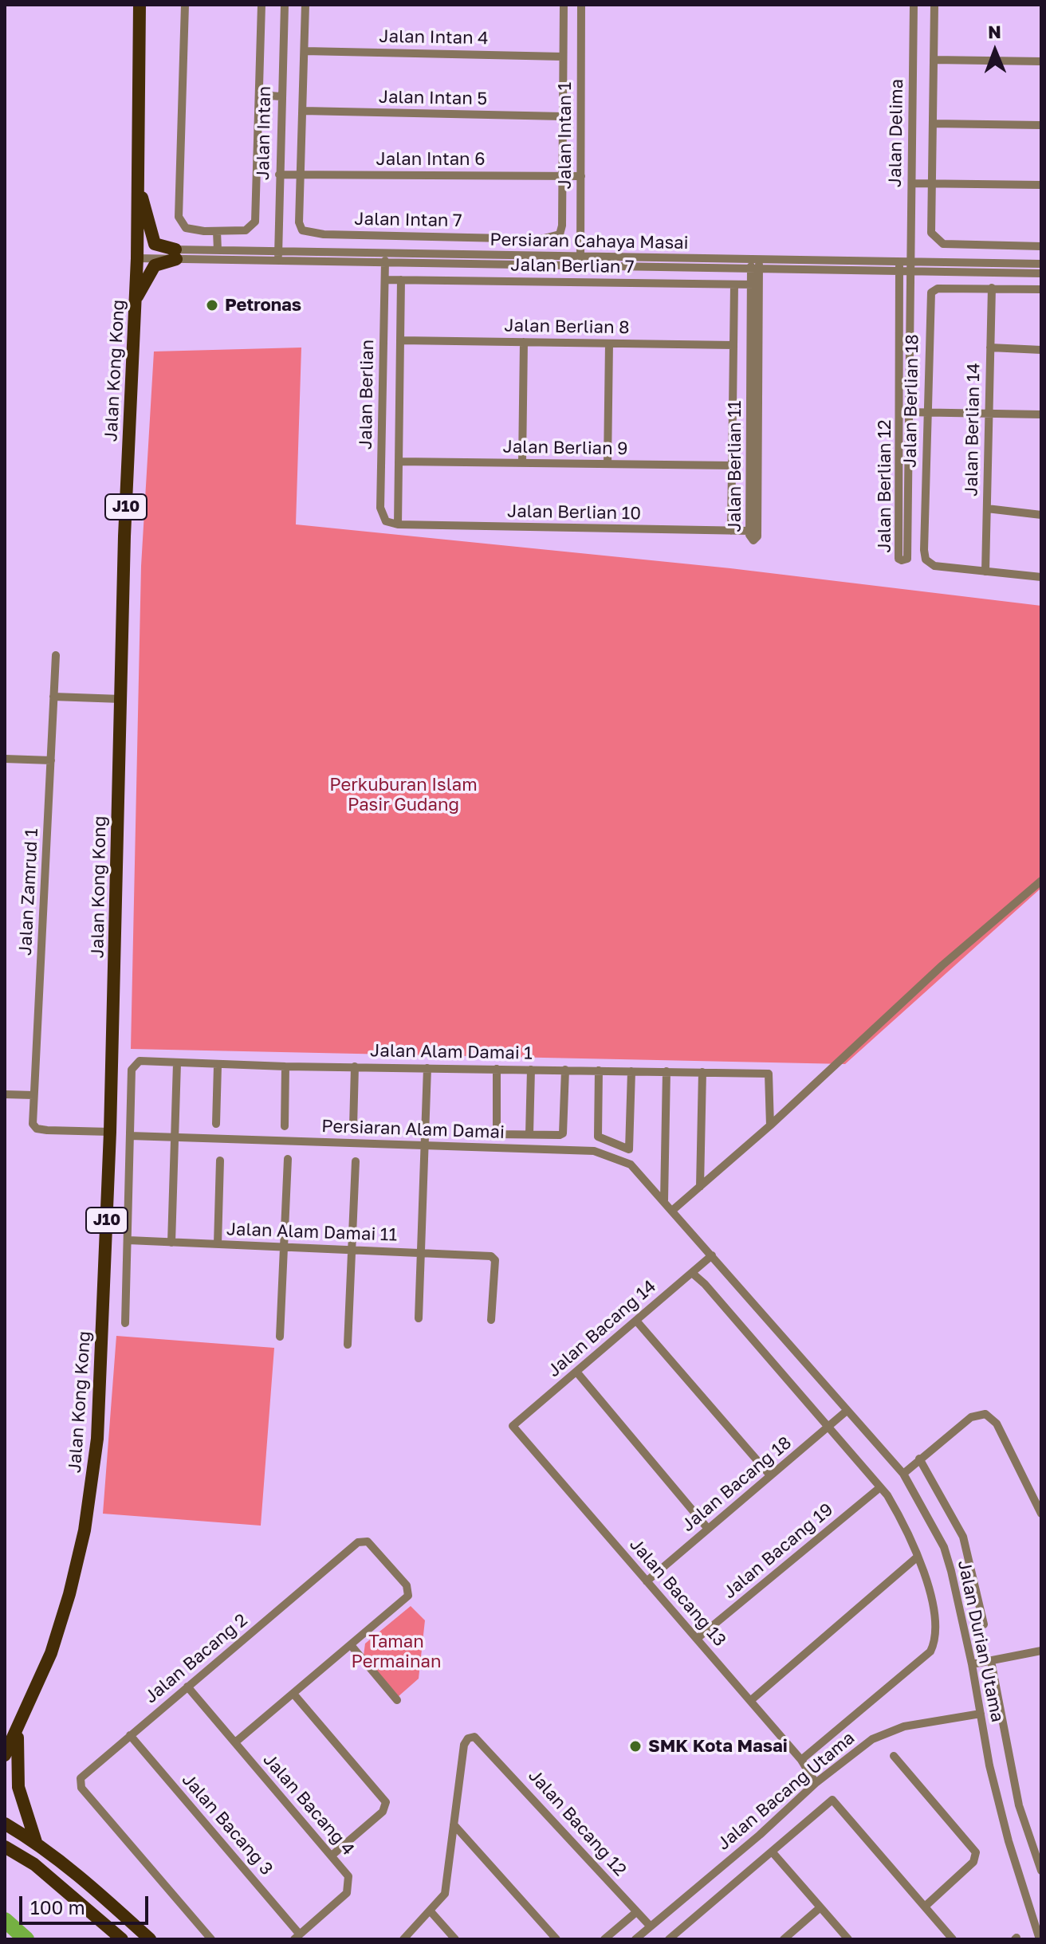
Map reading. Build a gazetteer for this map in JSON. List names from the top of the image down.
{
  "streets": {
    "main road": ["Jalan Kong Kong", "J10"],
    "street": [
      "Jalan Intan 4",
      "Jalan Intan 5",
      "Jalan Intan",
      "Jalan Delima",
      "Jalan Intan 1",
      "Jalan Intan 6",
      "Jalan Intan 7",
      "Persiaran Cahaya Masai",
      "Jalan Berlian 7",
      "Jalan Berlian 8",
      "Jalan Berlian",
      "Jalan Berlian 18",
      "Jalan Berlian 14",
      "Jalan Berlian 9",
      "Jalan Berlian 11",
      "Jalan Berlian 12",
      "Jalan Berlian 10",
      "Jalan Zamrud 1",
      "Jalan Alam Damai 1",
      "Persiaran Alam Damai",
      "Jalan Alam Damai 11",
      "Jalan Bacang 14",
      "Jalan Bacang 18",
      "Jalan Bacang 19",
      "Jalan Bacang 13",
      "Jalan Durian Utama",
      "Jalan Bacang 2",
      "Jalan Bacang Utama",
      "Jalan Bacang 4",
      "Jalan Bacang 12",
      "Jalan Bacang 3"
    ]
  },
  "crossings": [
    ["Jalan Intan 4", "Jalan Intan 1"],
    ["Jalan Intan 5", "Jalan Intan 1"],
    ["Jalan Intan", "Jalan Intan 6"],
    ["Jalan Intan", "Persiaran Cahaya Masai"],
    ["Jalan Delima", "Persiaran Cahaya Masai"],
    ["Jalan Delima", "Jalan Berlian 12"],
    ["Jalan Intan 1", "Jalan Intan 6"],
    ["Jalan Intan 1", "Jalan Intan 7"],
    ["Jalan Intan 1", "Persiaran Cahaya Masai"],
    ["Jalan Intan 6", "Jalan Intan 7"],
    ["Persiaran Cahaya Masai", "Jalan Kong Kong"],
    ["Persiaran Cahaya Masai", "Jalan Berlian"],
    ["Persiaran Cahaya Masai", "Jalan Berlian 11"],
    ["Persiaran Cahaya Masai", "Jalan Berlian 12"],
    ["Jalan Berlian 7", "Jalan Berlian"],
    ["Jalan Berlian 7", "Jalan Berlian 11"],
    ["Jalan Kong Kong", "Jalan Zamrud 1"],
    ["Jalan Berlian", "Jalan Berlian 10"],
    ["Jalan Berlian 18", "Jalan Berlian 14"],
    ["Jalan Berlian 11", "Jalan Berlian 10"],
    ["Jalan Alam Damai 1", "Persiaran Alam Damai"],
    ["Persiaran Alam Damai", "Jalan Durian Utama"],
    ["Jalan Bacang 14", "Jalan Bacang 13"],
    ["Jalan Bacang 14", "Jalan Durian Utama"],
    ["Jalan Bacang 18", "Jalan Bacang 13"],
    ["Jalan Bacang 18", "Jalan Durian Utama"],
    ["Jalan Bacang 19", "Jalan Bacang 13"],
    ["Jalan Bacang 13", "Jalan Bacang Utama"],
    ["Jalan Durian Utama", "Jalan Bacang Utama"],
    ["Jalan Bacang 2", "Jalan Bacang 4"],
    ["Jalan Bacang 2", "Jalan Bacang 3"],
    ["Jalan Bacang Utama", "Jalan Bacang 12"],
    ["Jalan Bacang 4", "Jalan Bacang 3"]
  ],
  "parks": ["Perkuburan Islam Pasir Gudang", "Taman Permainan"],
  "places": ["Petronas", "SMK Kota Masai"],
  "scale_bar": "100 m",
  "north": "top"
}
